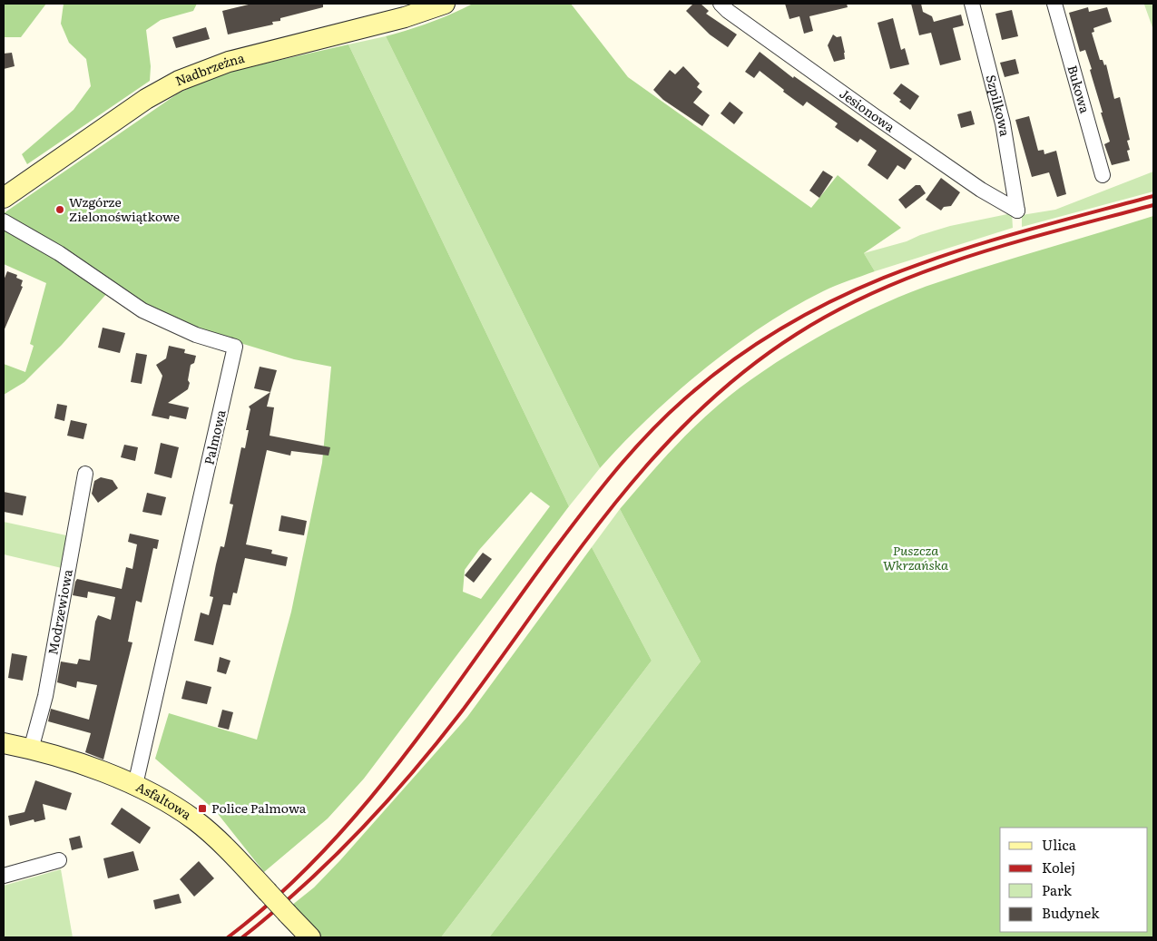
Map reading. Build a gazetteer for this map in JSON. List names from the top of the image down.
{
  "streets": {
    "street": [
      "Nadbrzeżna",
      "Bukowa",
      "Szpilkowa",
      "Jesionowa",
      "Palmowa",
      "Modrzewiowa",
      "Asfaltowa"
    ]
  },
  "crossings": [
    ["Szpilkowa", "Jesionowa"],
    ["Palmowa", "Asfaltowa"],
    ["Modrzewiowa", "Asfaltowa"]
  ],
  "parks": ["Puszcza Wkrzańska"],
  "places": {
    "other": ["Wzgórze Zielonoświątkowe"],
    "transit": ["Police Palmowa"]
  },
  "legend": [
    "Ulica",
    "Kolej",
    "Park",
    "Budynek"
  ]
}
